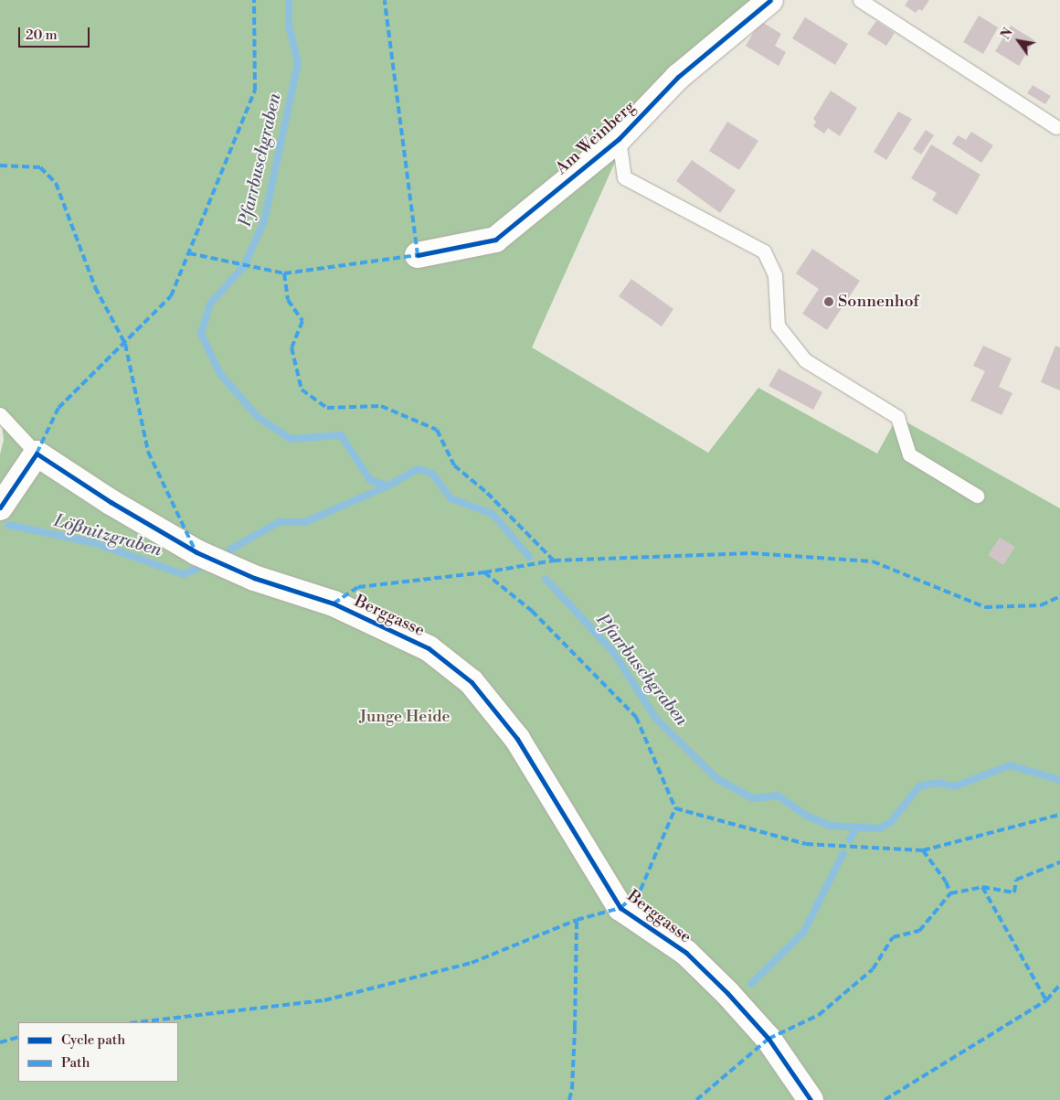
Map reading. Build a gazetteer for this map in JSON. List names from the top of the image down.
{
  "streets": {
    "street": ["Am Weinberg", "Berggasse"]
  },
  "water": ["Pfarrbuschgraben", "Lößnitzgraben"],
  "parks": ["Junge Heide"],
  "places": ["Sonnenhof"],
  "legend": ["Cycle path", "Path"],
  "scale_bar": "20 m",
  "north": "top left"
}
